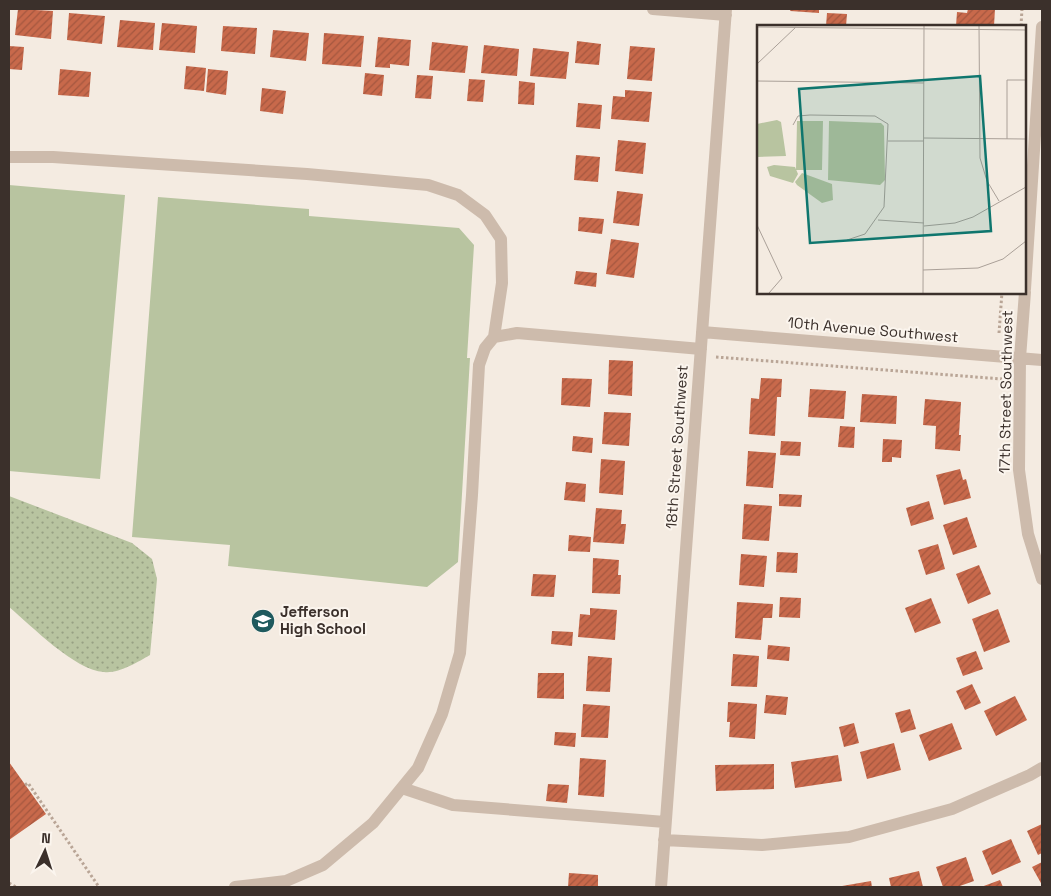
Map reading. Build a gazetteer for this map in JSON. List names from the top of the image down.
{
  "streets": {
    "street": ["10th Avenue Southwest", "17th Street Southwest", "18th Street Southwest"]
  },
  "crossings": [
    ["10th Avenue Southwest", "17th Street Southwest"],
    ["10th Avenue Southwest", "18th Street Southwest"]
  ],
  "places": {
    "school or university": ["Jefferson High School"]
  },
  "north": "top"
}
